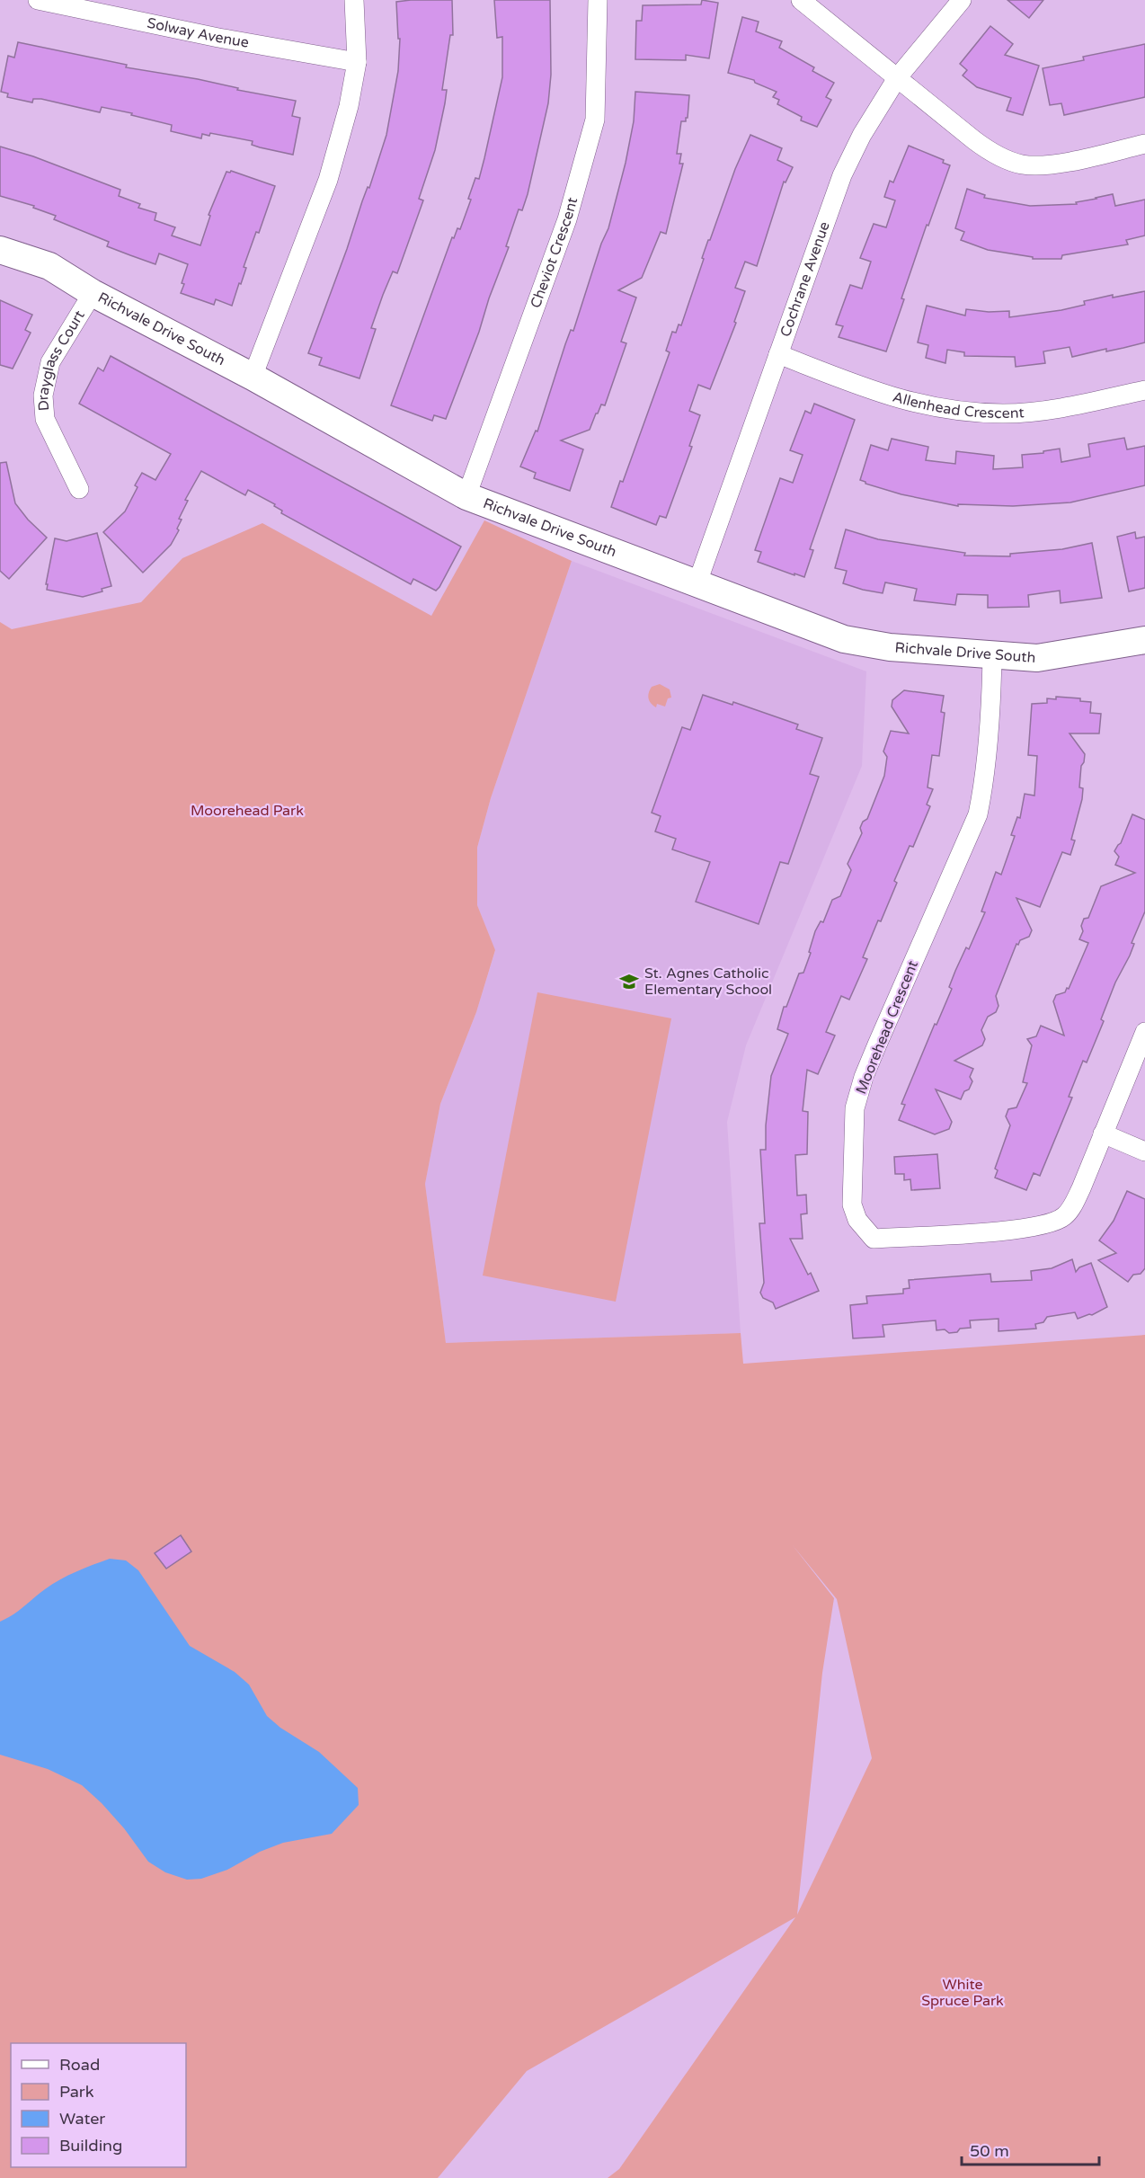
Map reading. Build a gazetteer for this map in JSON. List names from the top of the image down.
{
  "streets": {
    "street": [
      "Solway Avenue",
      "Cheviot Crescent",
      "Cochrane Avenue",
      "Richvale Drive South",
      "Drayglass Court",
      "Allenhead Crescent",
      "Moorehead Crescent"
    ]
  },
  "crossings": [
    ["Cheviot Crescent", "Richvale Drive South"],
    ["Cochrane Avenue", "Richvale Drive South"],
    ["Cochrane Avenue", "Allenhead Crescent"],
    ["Richvale Drive South", "Drayglass Court"],
    ["Richvale Drive South", "Moorehead Crescent"]
  ],
  "parks": ["Moorehead Park", "White Spruce Park"],
  "places": {
    "school or university": ["St. Agnes Catholic Elementary School"]
  },
  "legend": [
    "Road",
    "Park",
    "Water",
    "Building"
  ],
  "scale_bar": "50 m"
}
